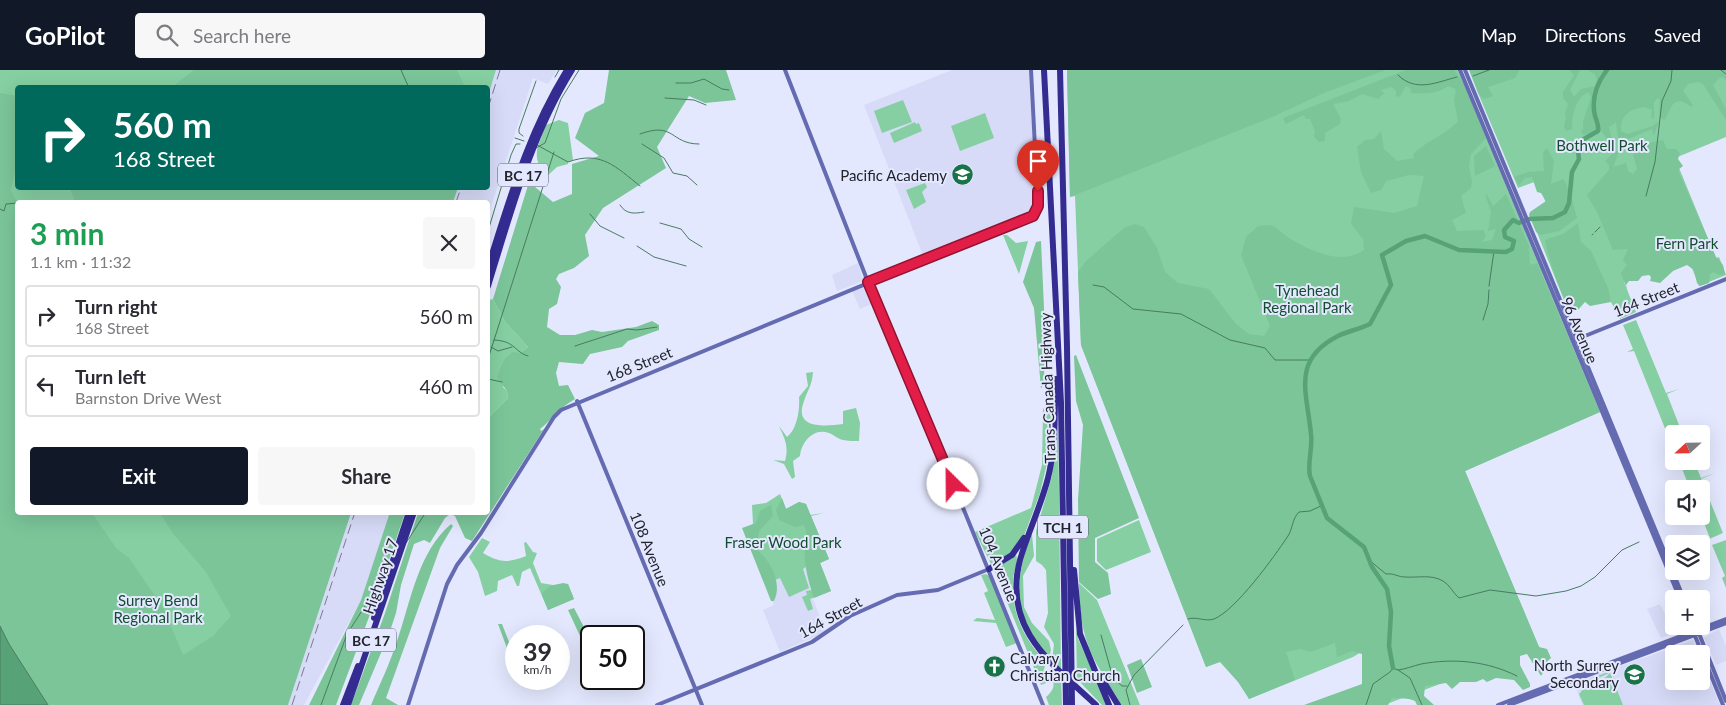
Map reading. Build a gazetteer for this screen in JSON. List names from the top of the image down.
{
  "streets": {
    "highway": [
      "BC 17",
      "Trans-Canada Highway",
      "TCH 1",
      "Highway 17"
    ],
    "main road": [
      "164 Street",
      "96 Avenue",
      "168 Street",
      "108 Avenue",
      "104 Avenue"
    ]
  },
  "crossings": [
    ["164 Street", "96 Avenue"],
    ["164 Street", "108 Avenue"],
    ["164 Street", "104 Avenue"],
    ["168 Street", "108 Avenue"],
    ["168 Street", "104 Avenue"]
  ],
  "parks": [
    "Bothwell Park",
    "Fern Park",
    "Tynehead Regional Park",
    "Fraser Wood Park",
    "Surrey Bend Regional Park"
  ],
  "places": {
    "school or university": ["Pacific Academy", "North Surrey Secondary"],
    "church": ["Calvary Christian Church"]
  },
  "north": "left",
  "page": {
    "header": "GoPilot",
    "search": "Search here",
    "nav": ["Map", "Directions", "Saved"],
    "turn": ["560 m", "168 Street"],
    "heading": ["3 min", "1.1 km · 11:32"],
    "list": [
      {
        "name": "Turn right",
        "note": "168 Street",
        "value": "560 m"
      },
      {
        "name": "Turn left",
        "note": "Barnston Drive West",
        "value": "460 m"
      }
    ],
    "map_buttons": ["+", "−"],
    "buttons": ["Exit", "Share"],
    "speed": "39 km/h",
    "limit": "50"
  }
}
